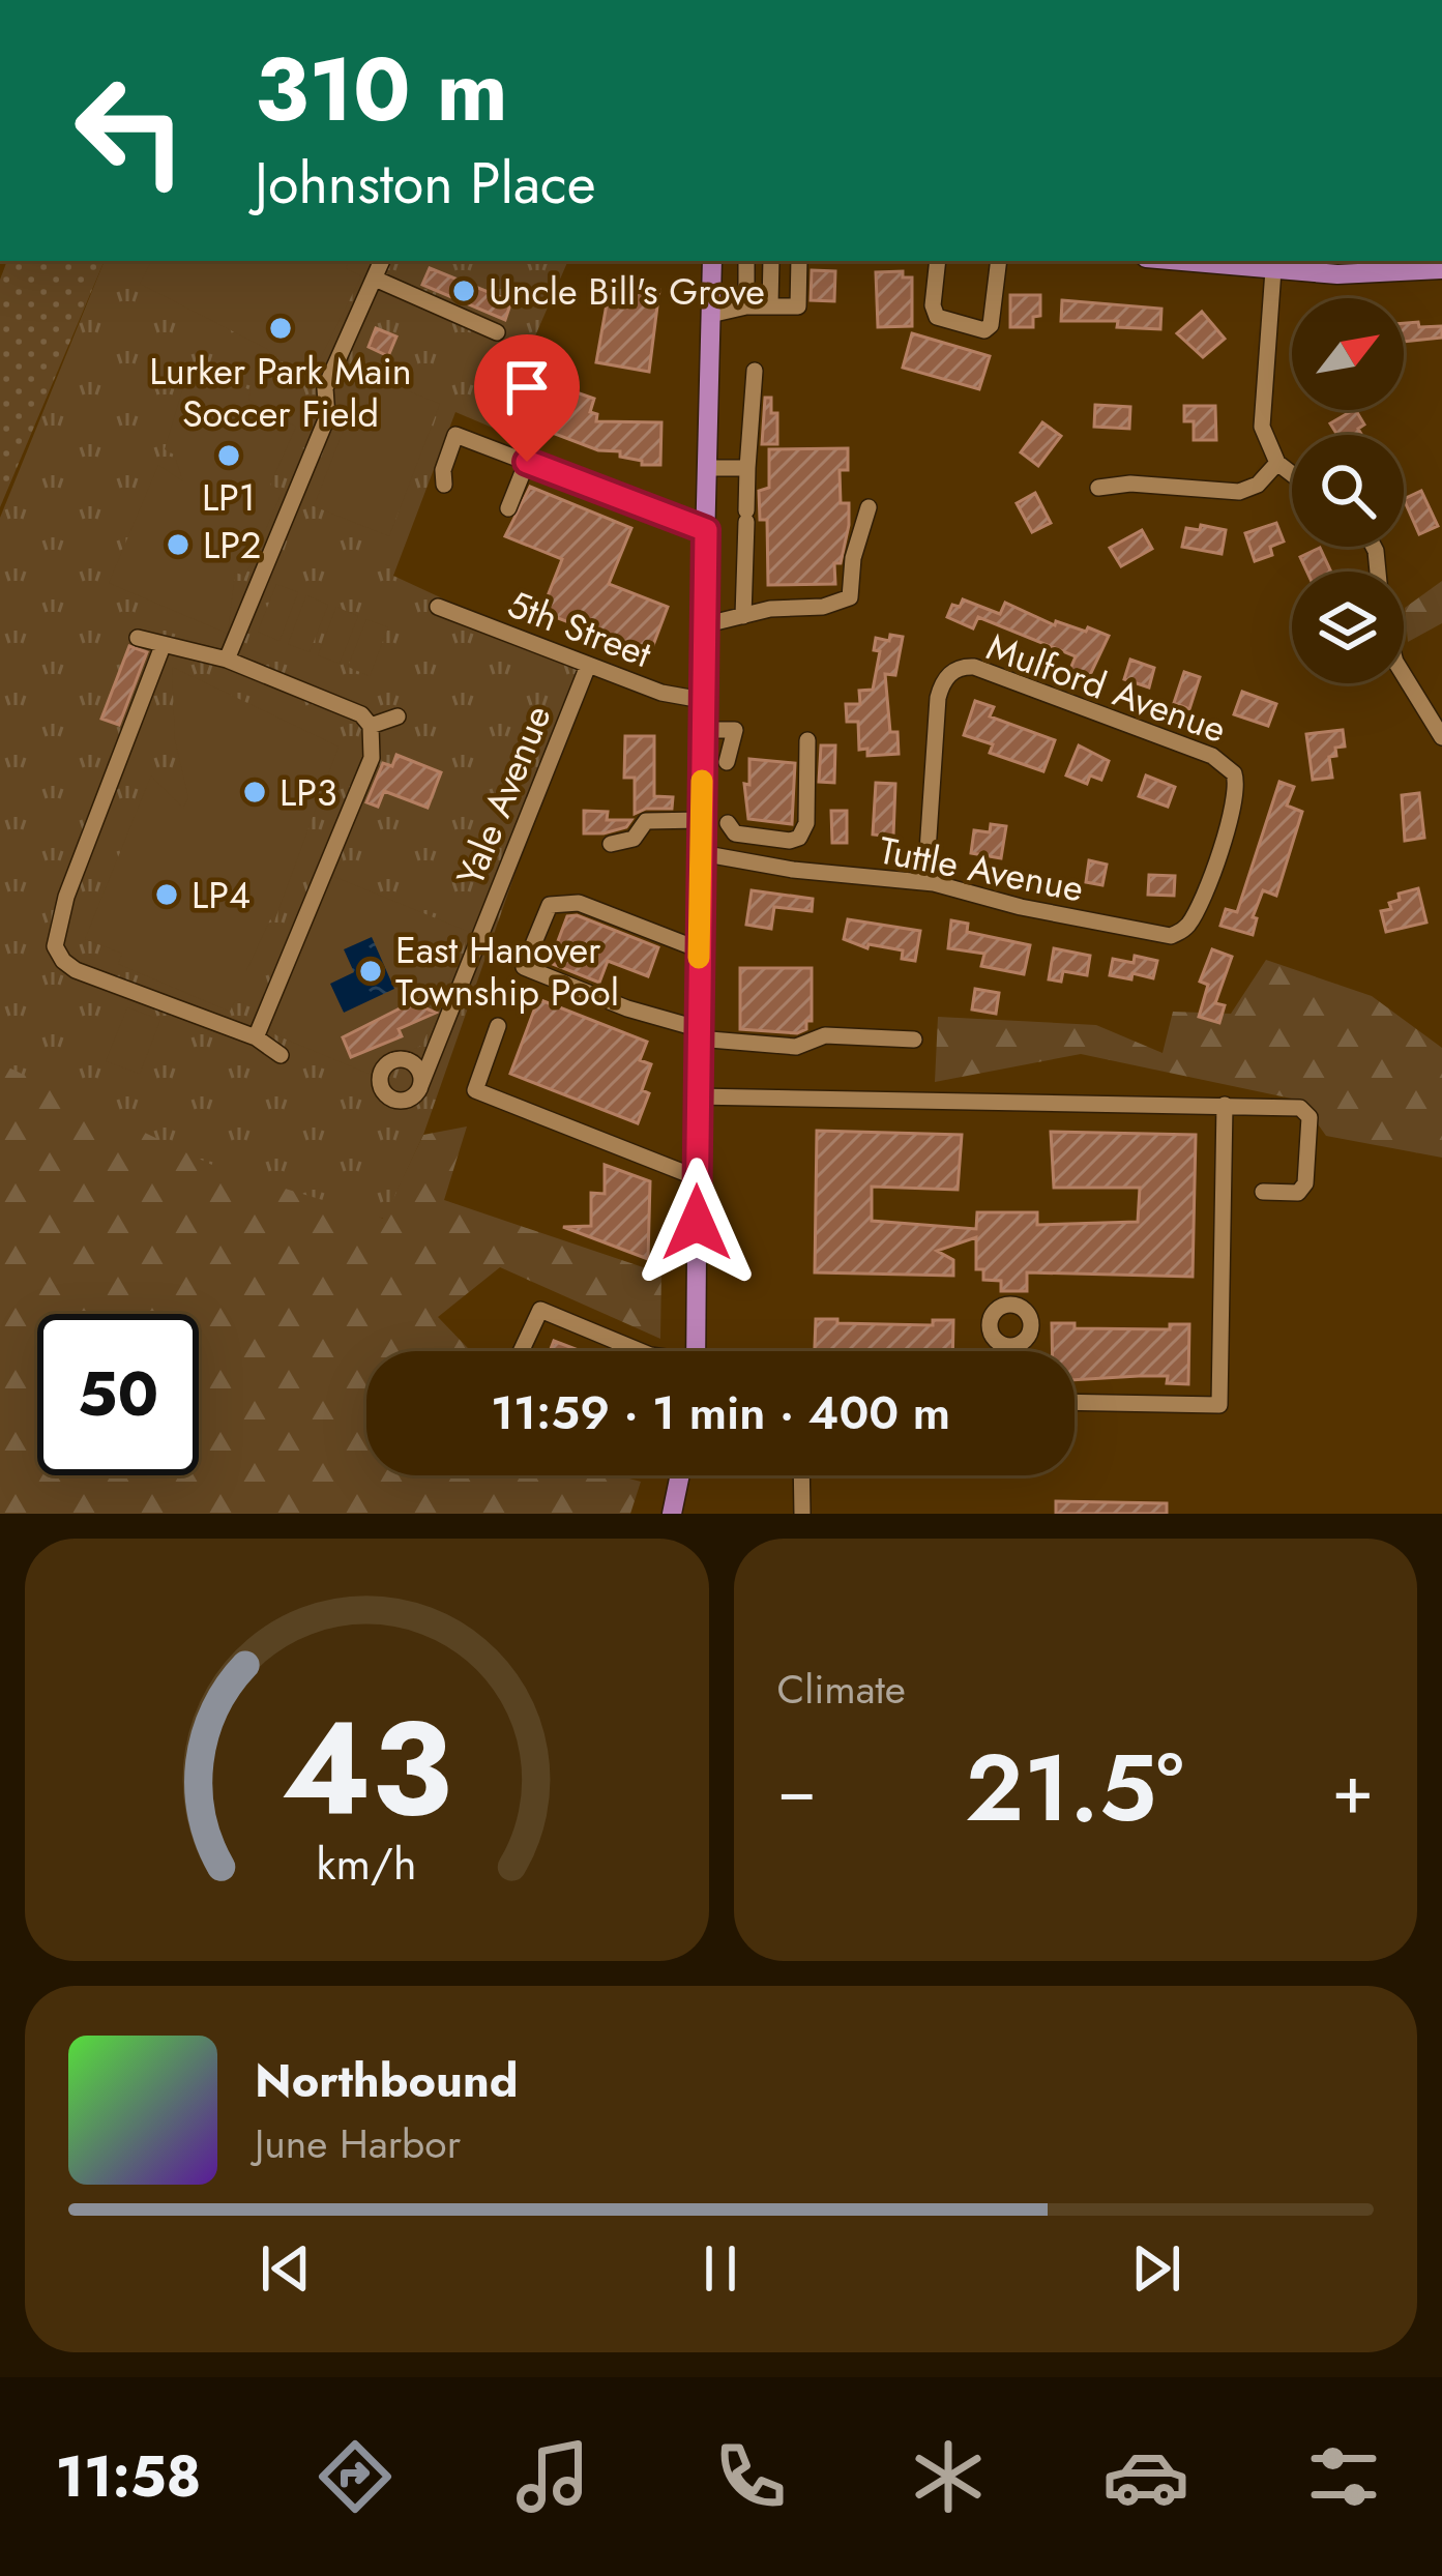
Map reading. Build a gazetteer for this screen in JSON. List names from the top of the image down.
{
  "streets": {
    "street": [
      "5th Street",
      "Mulford Avenue",
      "Yale Avenue",
      "Tuttle Avenue"
    ]
  },
  "crossings": [
    ["5th Street", "Yale Avenue"],
    ["Mulford Avenue", "Tuttle Avenue"]
  ],
  "places": [
    "Uncle Bill's Grove",
    "Lurker Park Main Soccer Field",
    "LP1",
    "LP2",
    "LP3",
    "LP4",
    "East Hanover Township Pool"
  ],
  "north": "top right",
  "page": {
    "turn": ["310 m", "Johnston Place"],
    "limit": "50",
    "trip": "11:59 · 1 min · 400 m",
    "tile": "Climate",
    "heat": ["−", "21.5°", "+"],
    "song": ["Northbound", "June Harbor"],
    "tabs": "11:58",
    "gauge": ["43", "km/h"]
  }
}
